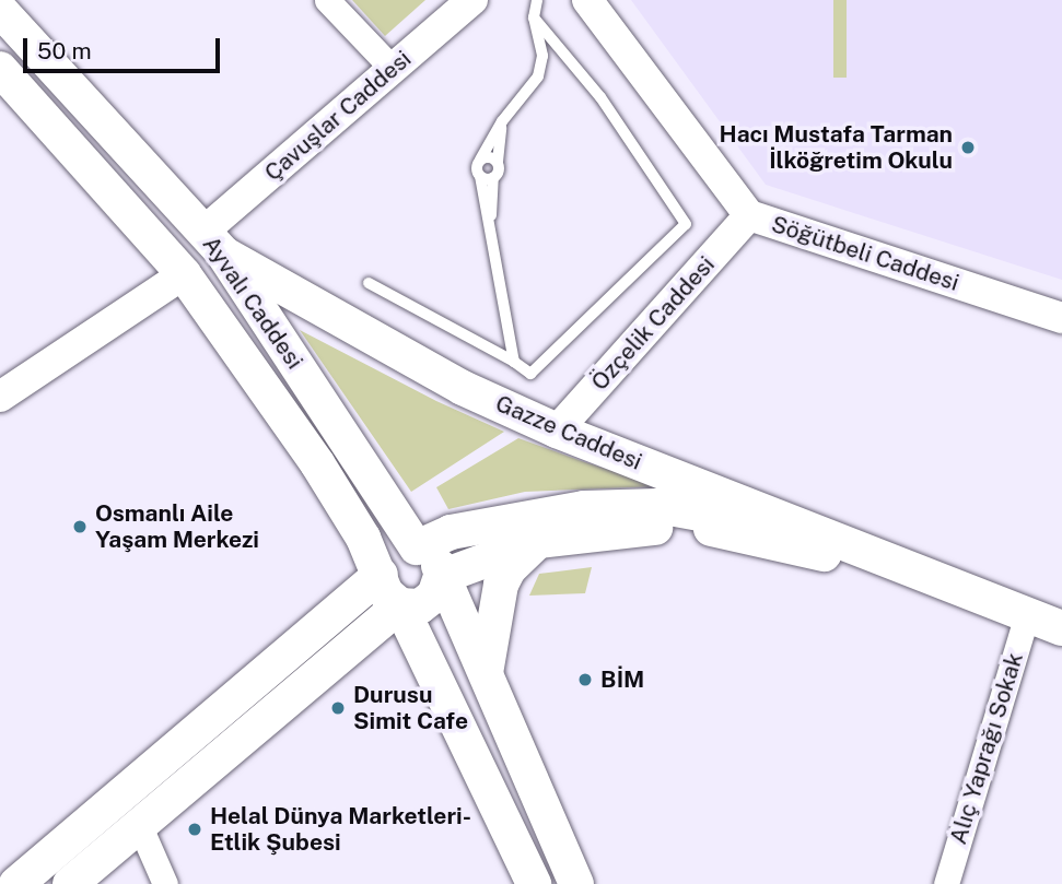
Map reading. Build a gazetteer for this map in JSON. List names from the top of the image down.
{
  "streets": {
    "main road": ["Ayvalı Caddesi", "Gazze Caddesi"],
    "street": [
      "Çavuşlar Caddesi",
      "Söğütbeli Caddesi",
      "Özçelik Caddesi",
      "Alıç Yaprağı Sokak"
    ]
  },
  "crossings": [
    ["Çavuşlar Caddesi", "Ayvalı Caddesi"],
    ["Çavuşlar Caddesi", "Gazze Caddesi"],
    ["Söğütbeli Caddesi", "Özçelik Caddesi"],
    ["Ayvalı Caddesi", "Gazze Caddesi"],
    ["Özçelik Caddesi", "Gazze Caddesi"],
    ["Gazze Caddesi", "Alıç Yaprağı Sokak"]
  ],
  "places": [
    "Hacı Mustafa Tarman İlköğretim Okulu",
    "Osmanlı Aile Yaşam Merkezi",
    "BİM",
    "Durusu Simit Cafe",
    "Helal Dünya Marketleri- Etlik Şubesi"
  ],
  "scale_bar": "50 m"
}
